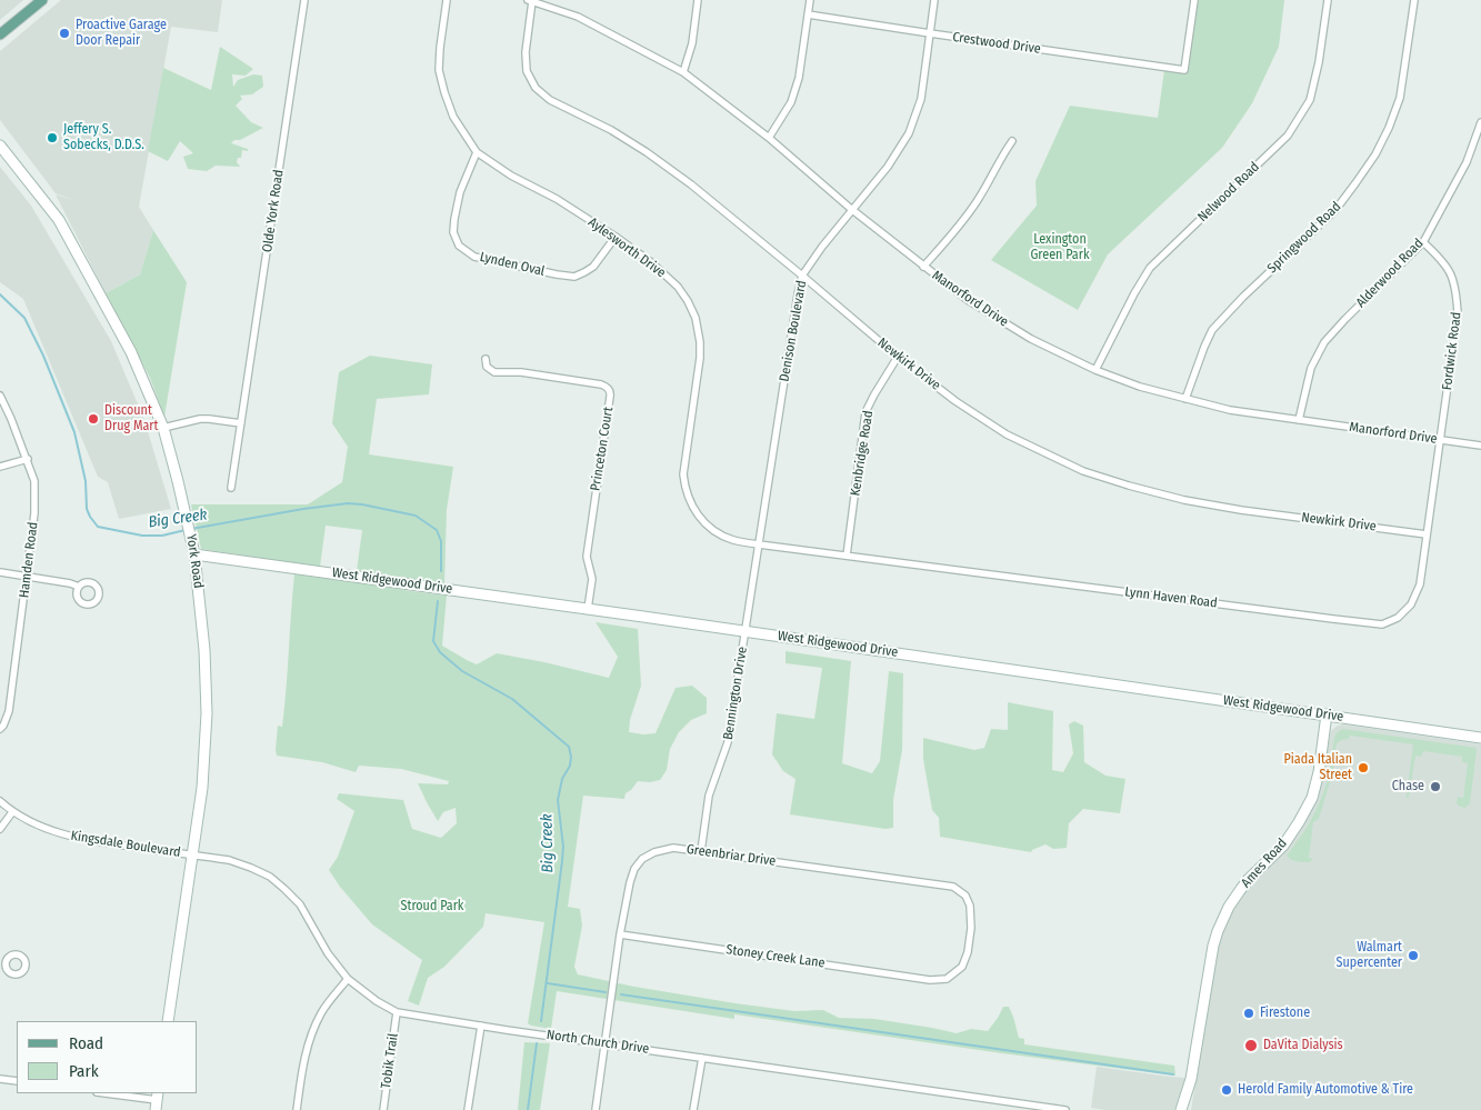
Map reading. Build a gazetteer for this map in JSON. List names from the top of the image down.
{
  "streets": {
    "main road": ["York Road", "West Ridgewood Drive", "Ames Road"],
    "street": [
      "Crestwood Drive",
      "Nelwood Road",
      "Olde York Road",
      "Springwood Road",
      "Aylesworth Drive",
      "Lynden Oval",
      "Alderwood Road",
      "Manorford Drive",
      "Denison Boulevard",
      "Fordwick Road",
      "Newkirk Drive",
      "Princeton Court",
      "Kenbridge Road",
      "Hamden Road",
      "Lynn Haven Road",
      "Bennington Drive",
      "Kingsdale Boulevard",
      "Greenbriar Drive",
      "Stoney Creek Lane",
      "North Church Drive",
      "Tobik Trail"
    ]
  },
  "crossings": [
    ["Crestwood Drive", "Denison Boulevard"],
    ["Nelwood Road", "Manorford Drive"],
    ["Springwood Road", "Manorford Drive"],
    ["Aylesworth Drive", "Lynden Oval"],
    ["Aylesworth Drive", "Denison Boulevard"],
    ["Aylesworth Drive", "Lynn Haven Road"],
    ["Alderwood Road", "Manorford Drive"],
    ["Alderwood Road", "Fordwick Road"],
    ["Manorford Drive", "Denison Boulevard"],
    ["Manorford Drive", "Fordwick Road"],
    ["Manorford Drive", "Newkirk Drive"],
    ["Manorford Drive", "Lynn Haven Road"],
    ["Denison Boulevard", "Newkirk Drive"],
    ["Denison Boulevard", "West Ridgewood Drive"],
    ["Denison Boulevard", "Lynn Haven Road"],
    ["Denison Boulevard", "Bennington Drive"],
    ["Fordwick Road", "Lynn Haven Road"],
    ["Newkirk Drive", "Kenbridge Road"],
    ["Newkirk Drive", "Lynn Haven Road"],
    ["Princeton Court", "West Ridgewood Drive"],
    ["Kenbridge Road", "Lynn Haven Road"],
    ["York Road", "West Ridgewood Drive"],
    ["York Road", "Kingsdale Boulevard"],
    ["York Road", "North Church Drive"],
    ["West Ridgewood Drive", "Bennington Drive"],
    ["West Ridgewood Drive", "Ames Road"],
    ["Bennington Drive", "Greenbriar Drive"],
    ["Kingsdale Boulevard", "North Church Drive"],
    ["Greenbriar Drive", "Stoney Creek Lane"],
    ["Greenbriar Drive", "North Church Drive"],
    ["North Church Drive", "Tobik Trail"]
  ],
  "water": ["Big Creek"],
  "parks": ["Lexington Green Park", "Stroud Park"],
  "places": [
    "Proactive Garage Door Repair",
    "Jeffery S. Sobecks, D.D.S.",
    "Discount Drug Mart",
    "Piada Italian Street",
    "Chase",
    "Walmart Supercenter",
    "Firestone",
    "DaVita Dialysis",
    "Herold Family Automotive & Tire"
  ],
  "legend": ["Road", "Park"]
}
